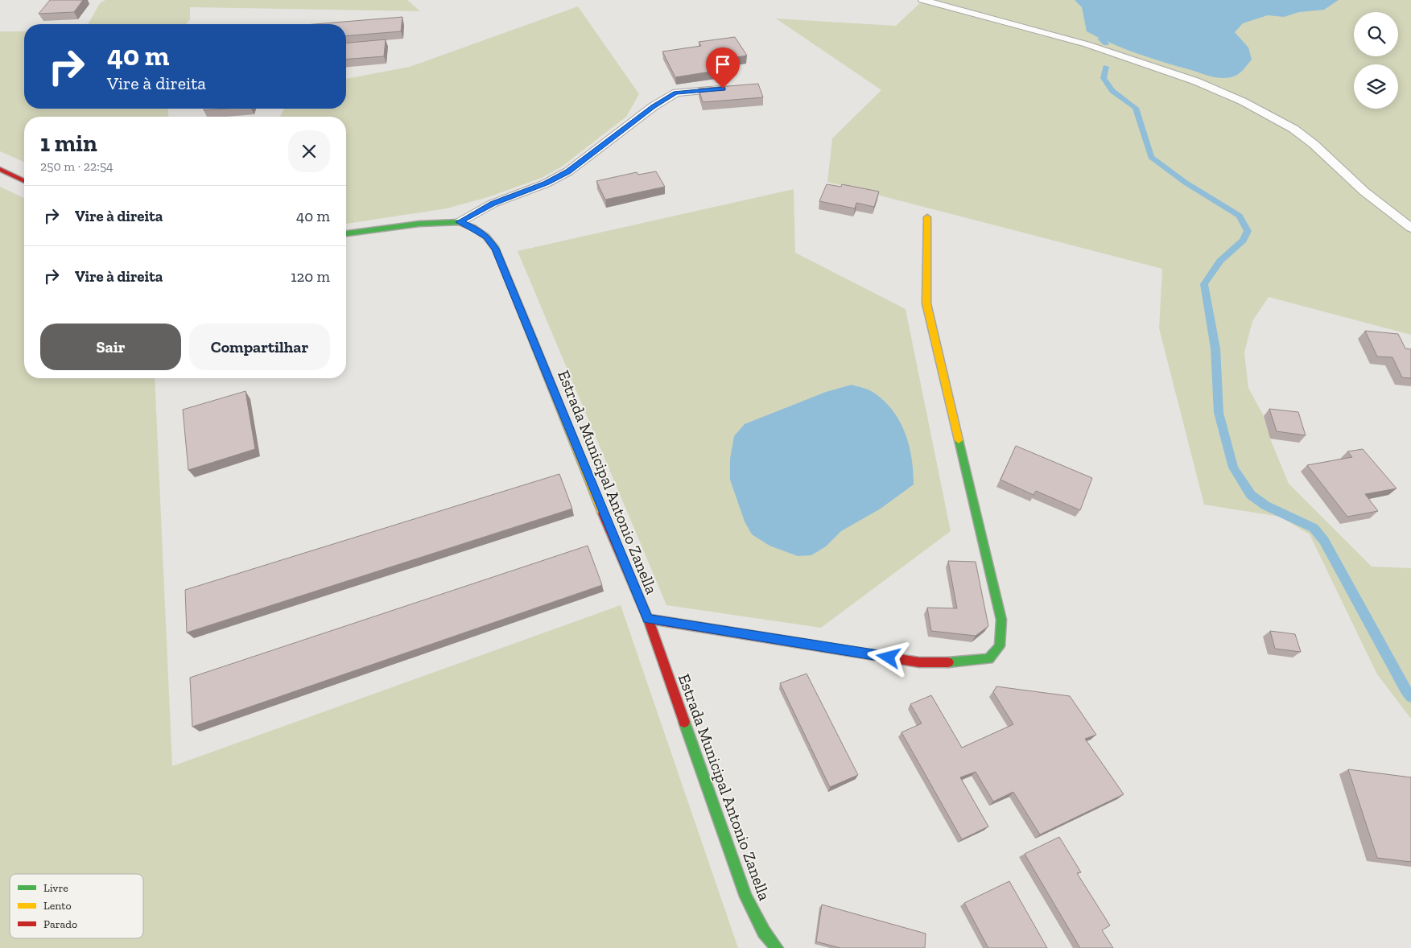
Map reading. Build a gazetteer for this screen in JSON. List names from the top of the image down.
{
  "streets": {
    "street": ["Estrada Municipal Antonio Zanella"]
  },
  "legend": ["Livre", "Lento", "Parado"],
  "page": {
    "turn": ["40 m", "Vire à direita"],
    "heading": ["1 min", "250 m · 22:54"],
    "list": [
      {
        "name": "Vire à direita",
        "value": "40 m"
      },
      {
        "name": "Vire à direita",
        "value": "120 m"
      }
    ],
    "buttons": ["Sair", "Compartilhar"]
  }
}
